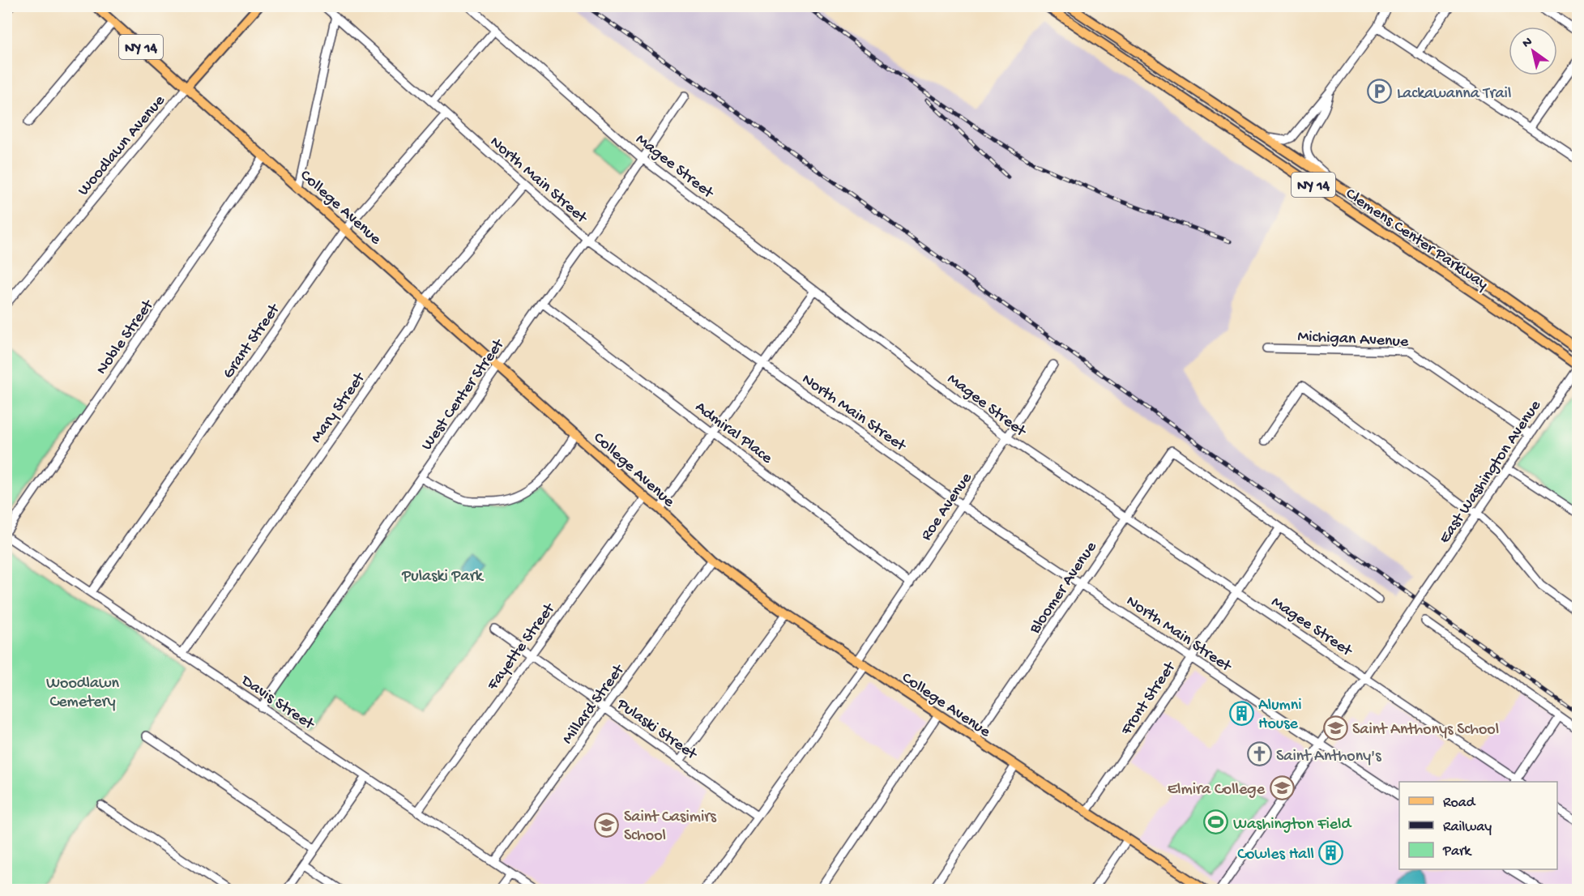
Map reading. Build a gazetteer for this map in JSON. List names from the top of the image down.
{
  "streets": {
    "main road": [
      "NY 14",
      "Woodlawn Avenue",
      "College Avenue",
      "Clemens Center Parkway"
    ],
    "street": [
      "Magee Street",
      "North Main Street",
      "Noble Street",
      "Michigan Avenue",
      "Grant Street",
      "West Center Street",
      "Mary Street",
      "Admiral Place",
      "East Washington Avenue",
      "Roe Avenue",
      "Bloomer Avenue",
      "Fayette Street",
      "Front Street",
      "Davis Street",
      "Millard Street",
      "Pulaski Street"
    ]
  },
  "crossings": [
    ["Woodlawn Avenue", "College Avenue"],
    ["Magee Street", "West Center Street"],
    ["Magee Street", "East Washington Avenue"],
    ["Magee Street", "Roe Avenue"],
    ["Magee Street", "Bloomer Avenue"],
    ["Magee Street", "Front Street"],
    ["North Main Street", "Grant Street"],
    ["North Main Street", "West Center Street"],
    ["North Main Street", "Mary Street"],
    ["North Main Street", "East Washington Avenue"],
    ["North Main Street", "Roe Avenue"],
    ["North Main Street", "Bloomer Avenue"],
    ["North Main Street", "Front Street"],
    ["College Avenue", "Noble Street"],
    ["College Avenue", "Grant Street"],
    ["College Avenue", "West Center Street"],
    ["College Avenue", "Mary Street"],
    ["College Avenue", "Roe Avenue"],
    ["College Avenue", "Bloomer Avenue"],
    ["College Avenue", "Fayette Street"],
    ["College Avenue", "Front Street"],
    ["College Avenue", "Millard Street"],
    ["Clemens Center Parkway", "East Washington Avenue"],
    ["Michigan Avenue", "East Washington Avenue"],
    ["Grant Street", "Davis Street"],
    ["West Center Street", "Admiral Place"],
    ["West Center Street", "Davis Street"],
    ["Mary Street", "Davis Street"],
    ["Admiral Place", "Roe Avenue"],
    ["Bloomer Avenue", "Front Street"],
    ["Fayette Street", "Davis Street"],
    ["Fayette Street", "Pulaski Street"],
    ["Davis Street", "Millard Street"],
    ["Millard Street", "Pulaski Street"]
  ],
  "parks": ["Pulaski Park", "Woodlawn Cemetery"],
  "places": {
    "parking": ["Lackawanna Trail"],
    "building": ["Alumni House", "Cowles Hall"],
    "school or university": ["Saint Anthonys School", "Elmira College", "Saint Casimirs School"],
    "church": ["Saint Anthony's"],
    "sports": ["Washington Field"]
  },
  "legend": ["Road", "Railway", "Park"],
  "north": "top left"
}
